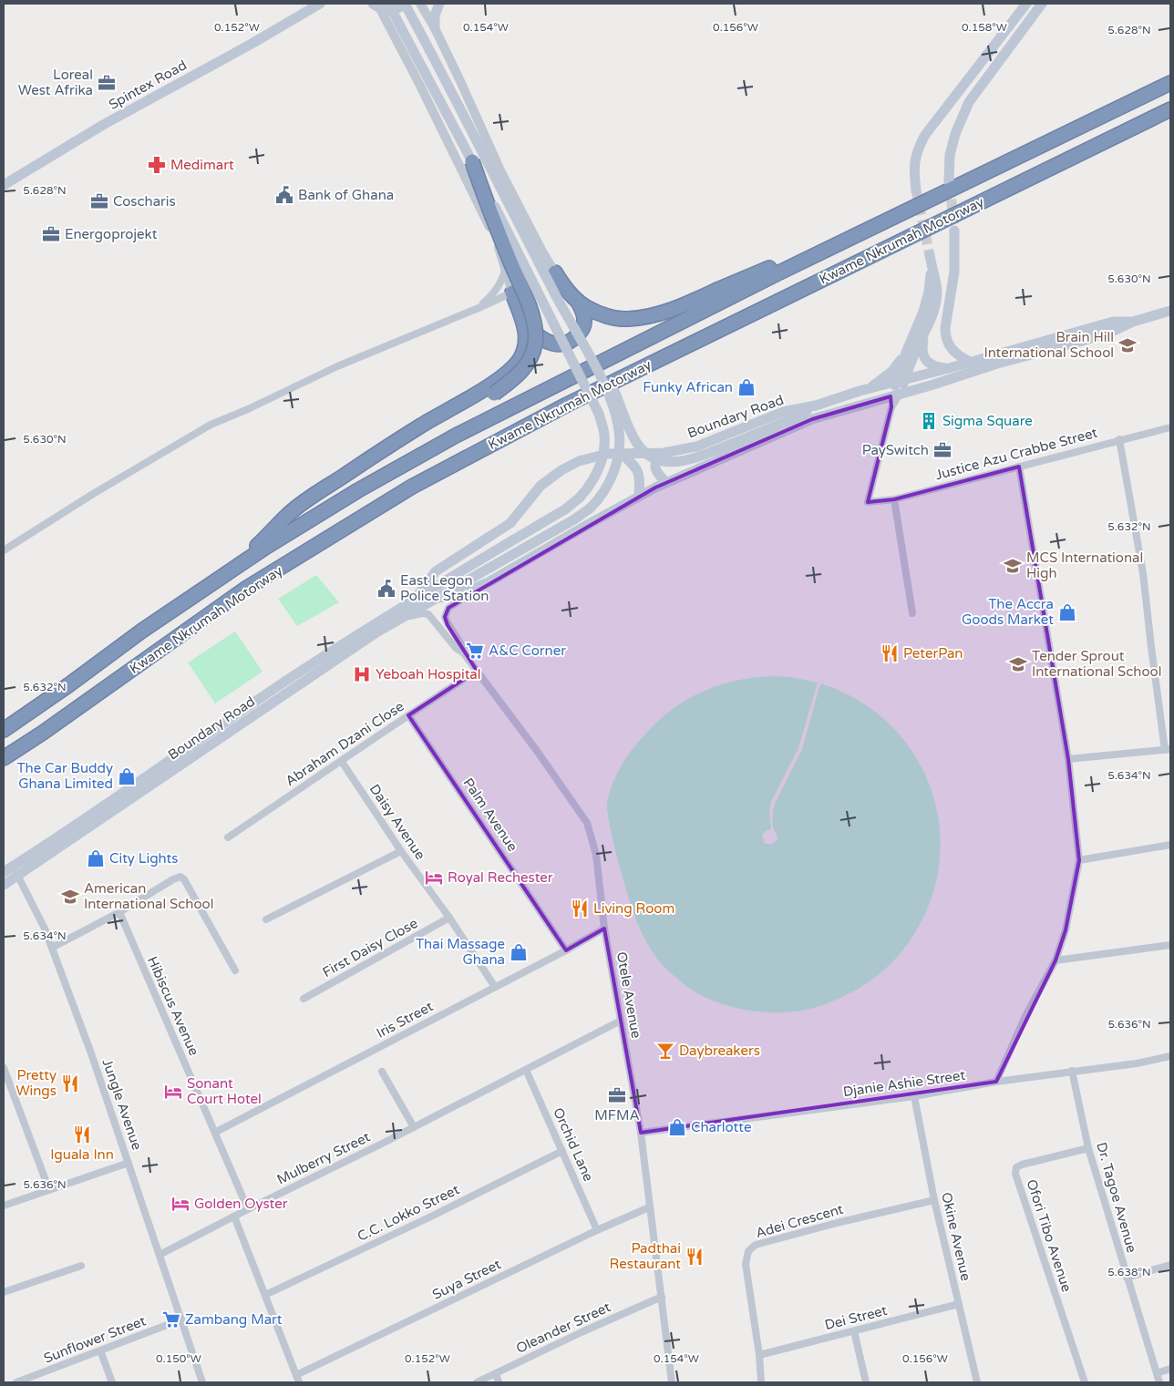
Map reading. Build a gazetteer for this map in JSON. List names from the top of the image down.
{
  "streets": {
    "highway": ["Kwame Nkrumah Motorway"],
    "main road": ["Spintex Road", "Boundary Road"],
    "street": [
      "Justice Azu Crabbe Street",
      "Abraham Dzani Close",
      "Palm Avenue",
      "Daisy Avenue",
      "First Daisy Close",
      "Otele Avenue",
      "Hibiscus Avenue",
      "Iris Street",
      "Djanie Ashie Street",
      "Jungle Avenue",
      "Orchid Lane",
      "Mulberry Street",
      "Dr. Tagoe Avenue",
      "C.C. Lokko Street",
      "Adei Crescent",
      "Ofori Tibo Avenue",
      "Okine Avenue",
      "Suya Street",
      "Dei Street",
      "Oleander Street",
      "Sunflower Street"
    ]
  },
  "crossings": [
    ["Boundary Road", "Justice Azu Crabbe Street"],
    ["Boundary Road", "Otele Avenue"],
    ["Boundary Road", "Jungle Avenue"],
    ["Abraham Dzani Close", "Palm Avenue"],
    ["Abraham Dzani Close", "Daisy Avenue"],
    ["Abraham Dzani Close", "Otele Avenue"],
    ["Palm Avenue", "Iris Street"],
    ["Daisy Avenue", "First Daisy Close"],
    ["Daisy Avenue", "Iris Street"],
    ["Otele Avenue", "Iris Street"],
    ["Otele Avenue", "Djanie Ashie Street"],
    ["Otele Avenue", "Mulberry Street"],
    ["Otele Avenue", "Suya Street"],
    ["Otele Avenue", "Oleander Street"],
    ["Hibiscus Avenue", "Iris Street"],
    ["Hibiscus Avenue", "Mulberry Street"],
    ["Djanie Ashie Street", "Dr. Tagoe Avenue"],
    ["Djanie Ashie Street", "Okine Avenue"],
    ["Jungle Avenue", "Mulberry Street"],
    ["Jungle Avenue", "Sunflower Street"],
    ["Orchid Lane", "Mulberry Street"],
    ["Orchid Lane", "C.C. Lokko Street"],
    ["Orchid Lane", "Suya Street"],
    ["Dr. Tagoe Avenue", "Ofori Tibo Avenue"],
    ["Adei Crescent", "Okine Avenue"],
    ["Adei Crescent", "Dei Street"],
    ["Okine Avenue", "Dei Street"]
  ],
  "places": {
    "office": [
      "Loreal West Afrika",
      "Coscharis",
      "Energoprojekt",
      "PaySwitch",
      "MFMA"
    ],
    "pharmacy": ["Medimart"],
    "public building": ["Bank of Ghana", "East Legon Police Station"],
    "school or university": [
      "Brain Hill International School",
      "MCS International High",
      "Tender Sprout International School",
      "American International School"
    ],
    "shop": [
      "Funky African",
      "The Accra Goods Market",
      "The Car Buddy Ghana Limited",
      "City Lights",
      "Thai Massage Ghana",
      "Charlotte"
    ],
    "building": ["Sigma Square"],
    "supermarket": ["A&C Corner", "Zambang Mart"],
    "restaurant": [
      "PeterPan",
      "Living Room",
      "Pretty Wings",
      "Iguala Inn",
      "Padthai Restaurant"
    ],
    "hospital": ["Yeboah Hospital"],
    "hotel": ["Royal Rechester", "Sonant Court Hotel", "Golden Oyster"],
    "bar": ["Daybreakers"]
  },
  "coordinates": [
    "0.152°W",
    "0.154°W",
    "0.156°W",
    "0.158°W",
    "5.628°N",
    "5.630°N",
    "5.632°N",
    "5.634°N",
    "5.636°N",
    "5.638°N",
    "0.150°W"
  ]
}
